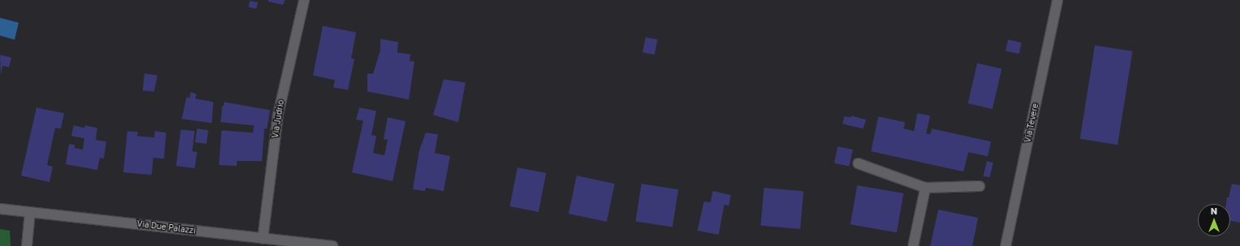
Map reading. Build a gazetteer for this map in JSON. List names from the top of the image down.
{
  "streets": {
    "street": ["Via Judrio", "Via Tevere", "Via Due Palazzi"]
  },
  "crossings": [
    ["Via Judrio", "Via Due Palazzi"]
  ],
  "north": "top"
}
